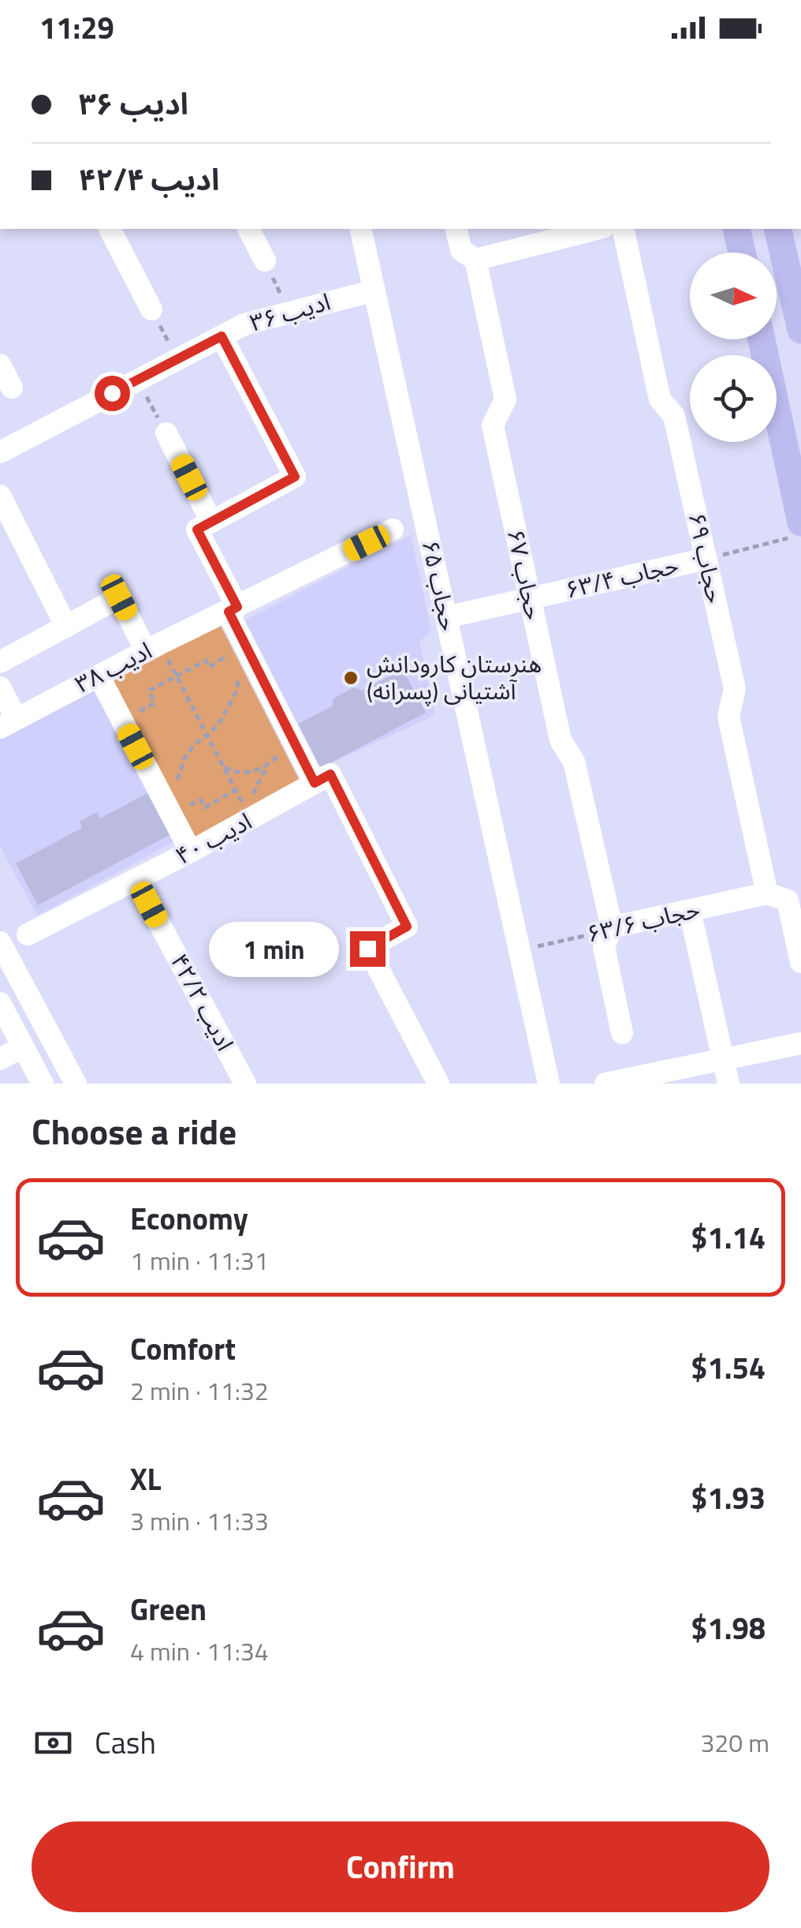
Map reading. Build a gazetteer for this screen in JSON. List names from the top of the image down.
{
  "streets": {
    "street": [
      "ادیب ۳۶",
      "حجاب ۶۹",
      "حجاب ۶۷",
      "حجاب ۶۳/۴",
      "حجاب ۶۵",
      "ادیب ۳۸",
      "ادیب ۴۰",
      "حجاب ۶۳/۶",
      "ادیب ۴۲/۲"
    ]
  },
  "crossings": [
    ["ادیب ۳۶", "حجاب ۶۵"],
    ["حجاب ۶۹", "حجاب ۶۳/۴"],
    ["حجاب ۶۹", "حجاب ۶۳/۶"],
    ["حجاب ۶۷", "حجاب ۶۳/۴"],
    ["حجاب ۶۷", "حجاب ۶۳/۶"],
    ["حجاب ۶۳/۴", "حجاب ۶۵"],
    ["حجاب ۶۵", "حجاب ۶۳/۶"],
    ["ادیب ۴۰", "ادیب ۴۲/۲"]
  ],
  "places": ["هنرستان کارودانش آشتیانی (پسرانه)"],
  "north": "right",
  "page": {
    "status": "11:29",
    "banner": ["ادیب ۳۶", "ادیب ۴۲/۴"],
    "bubble": "1 min",
    "heading": "Choose a ride",
    "list": [
      {
        "name": "Economy",
        "note": "1 min · 11:31",
        "value": "$1.14"
      },
      {
        "name": "Comfort",
        "note": "2 min · 11:32",
        "value": "$1.54"
      },
      {
        "name": "XL",
        "note": "3 min · 11:33",
        "value": "$1.93"
      },
      {
        "name": "Green",
        "note": "4 min · 11:34",
        "value": "$1.98"
      }
    ],
    "pay": ["Cash", "320 m"],
    "buttons": "Confirm"
  }
}
